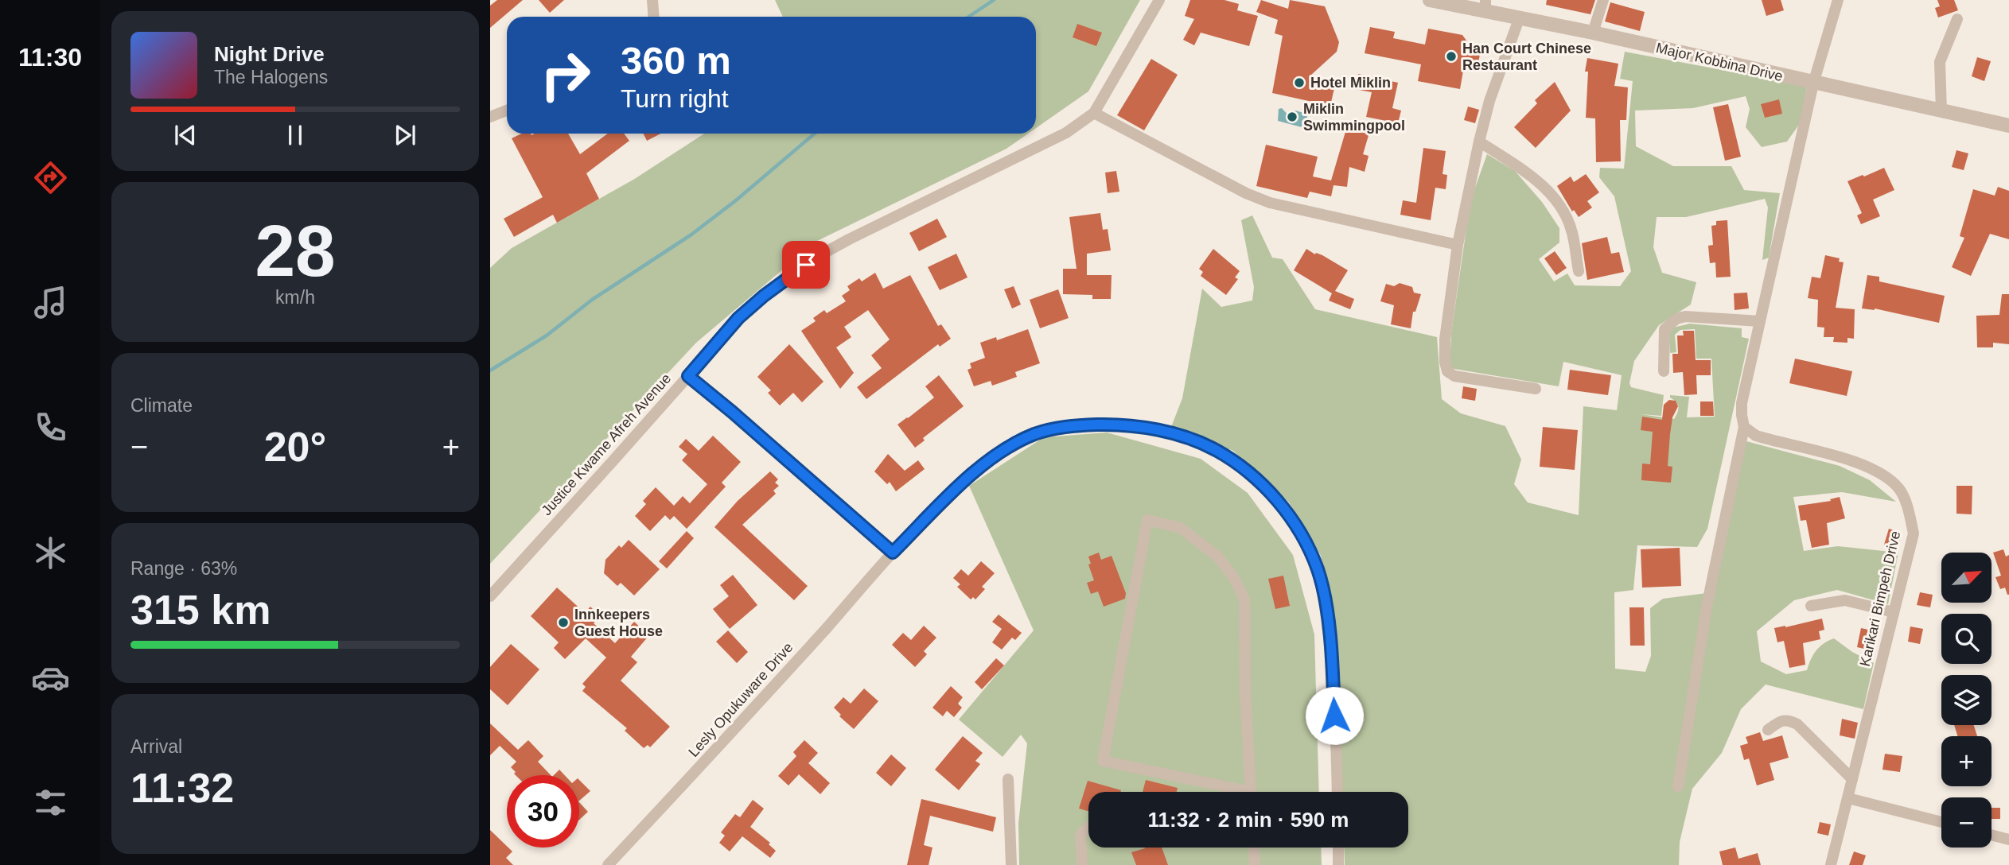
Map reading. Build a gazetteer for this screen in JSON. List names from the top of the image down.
{
  "streets": {
    "street": [
      "Major Kobbina Drive",
      "Justice Kwame Afreh Avenue",
      "Karikari Bimpeh Drive",
      "Lesly Opukuware Drive"
    ]
  },
  "places": [
    "Han Court Chinese Restaurant",
    "Hotel Miklin",
    "Miklin Swimmingpool",
    "Innkeepers Guest House"
  ],
  "north": "top right",
  "page": {
    "tabs": "11:30",
    "turn": ["360 m", "Turn right"],
    "song": ["Night Drive", "The Halogens"],
    "tile": [
      ["28", "km/h"],
      "Climate",
      ["Range · 63%", "315 km"],
      ["Arrival", "11:32"]
    ],
    "heat": ["−", "20°", "+"],
    "map_buttons": ["+", "−"],
    "limit": "30",
    "trip": "11:32 · 2 min · 590 m"
  }
}
